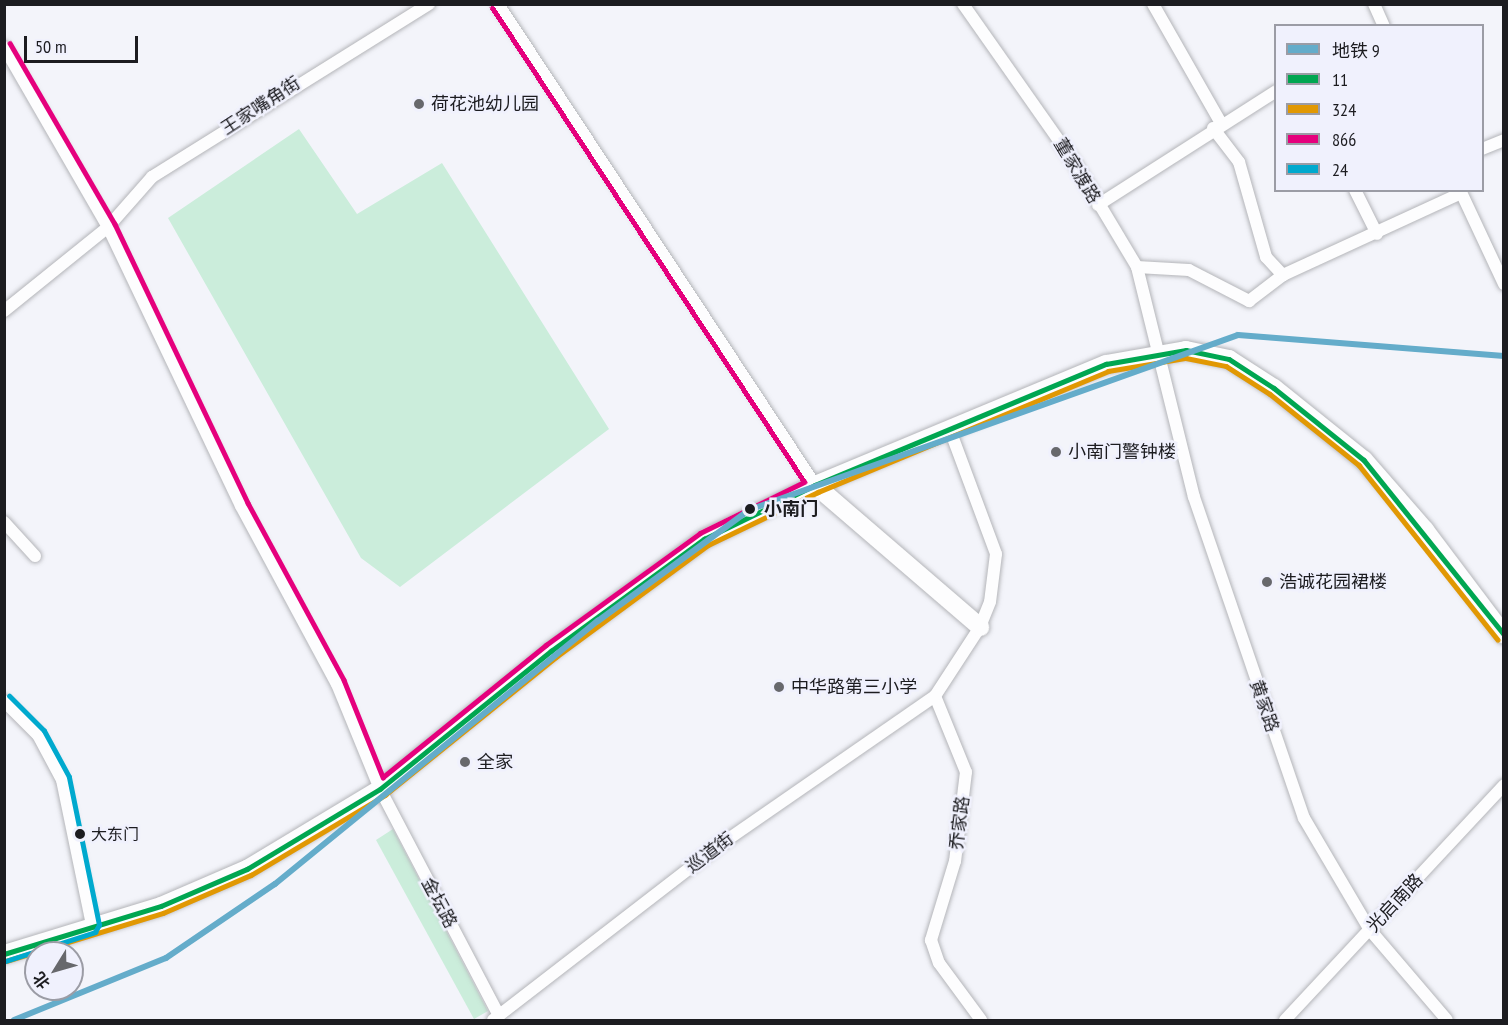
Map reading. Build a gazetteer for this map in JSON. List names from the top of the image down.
{
  "streets": {
    "street": [
      "王家嘴角街",
      "董家渡路",
      "黄家路",
      "乔家路",
      "巡道街",
      "金坛路",
      "光启南路"
    ]
  },
  "crossings": [
    ["王家嘴角街", "金坛路"],
    ["董家渡路", "黄家路"],
    ["黄家路", "光启南路"],
    ["乔家路", "巡道街"],
    ["巡道街", "金坛路"]
  ],
  "places": [
    "荷花池幼儿园",
    "小南门警钟楼",
    "小南门",
    "浩诚花园裙楼",
    "中华路第三小学",
    "全家",
    "大东门"
  ],
  "lines": [
    "transit line 866",
    "metro line 9",
    "transit line 11",
    "transit line 324",
    "transit line 24"
  ],
  "legend": [
    "地铁 9",
    "11",
    "324",
    "866",
    "24"
  ],
  "scale_bar": "50 m",
  "north": "bottom left"
}
